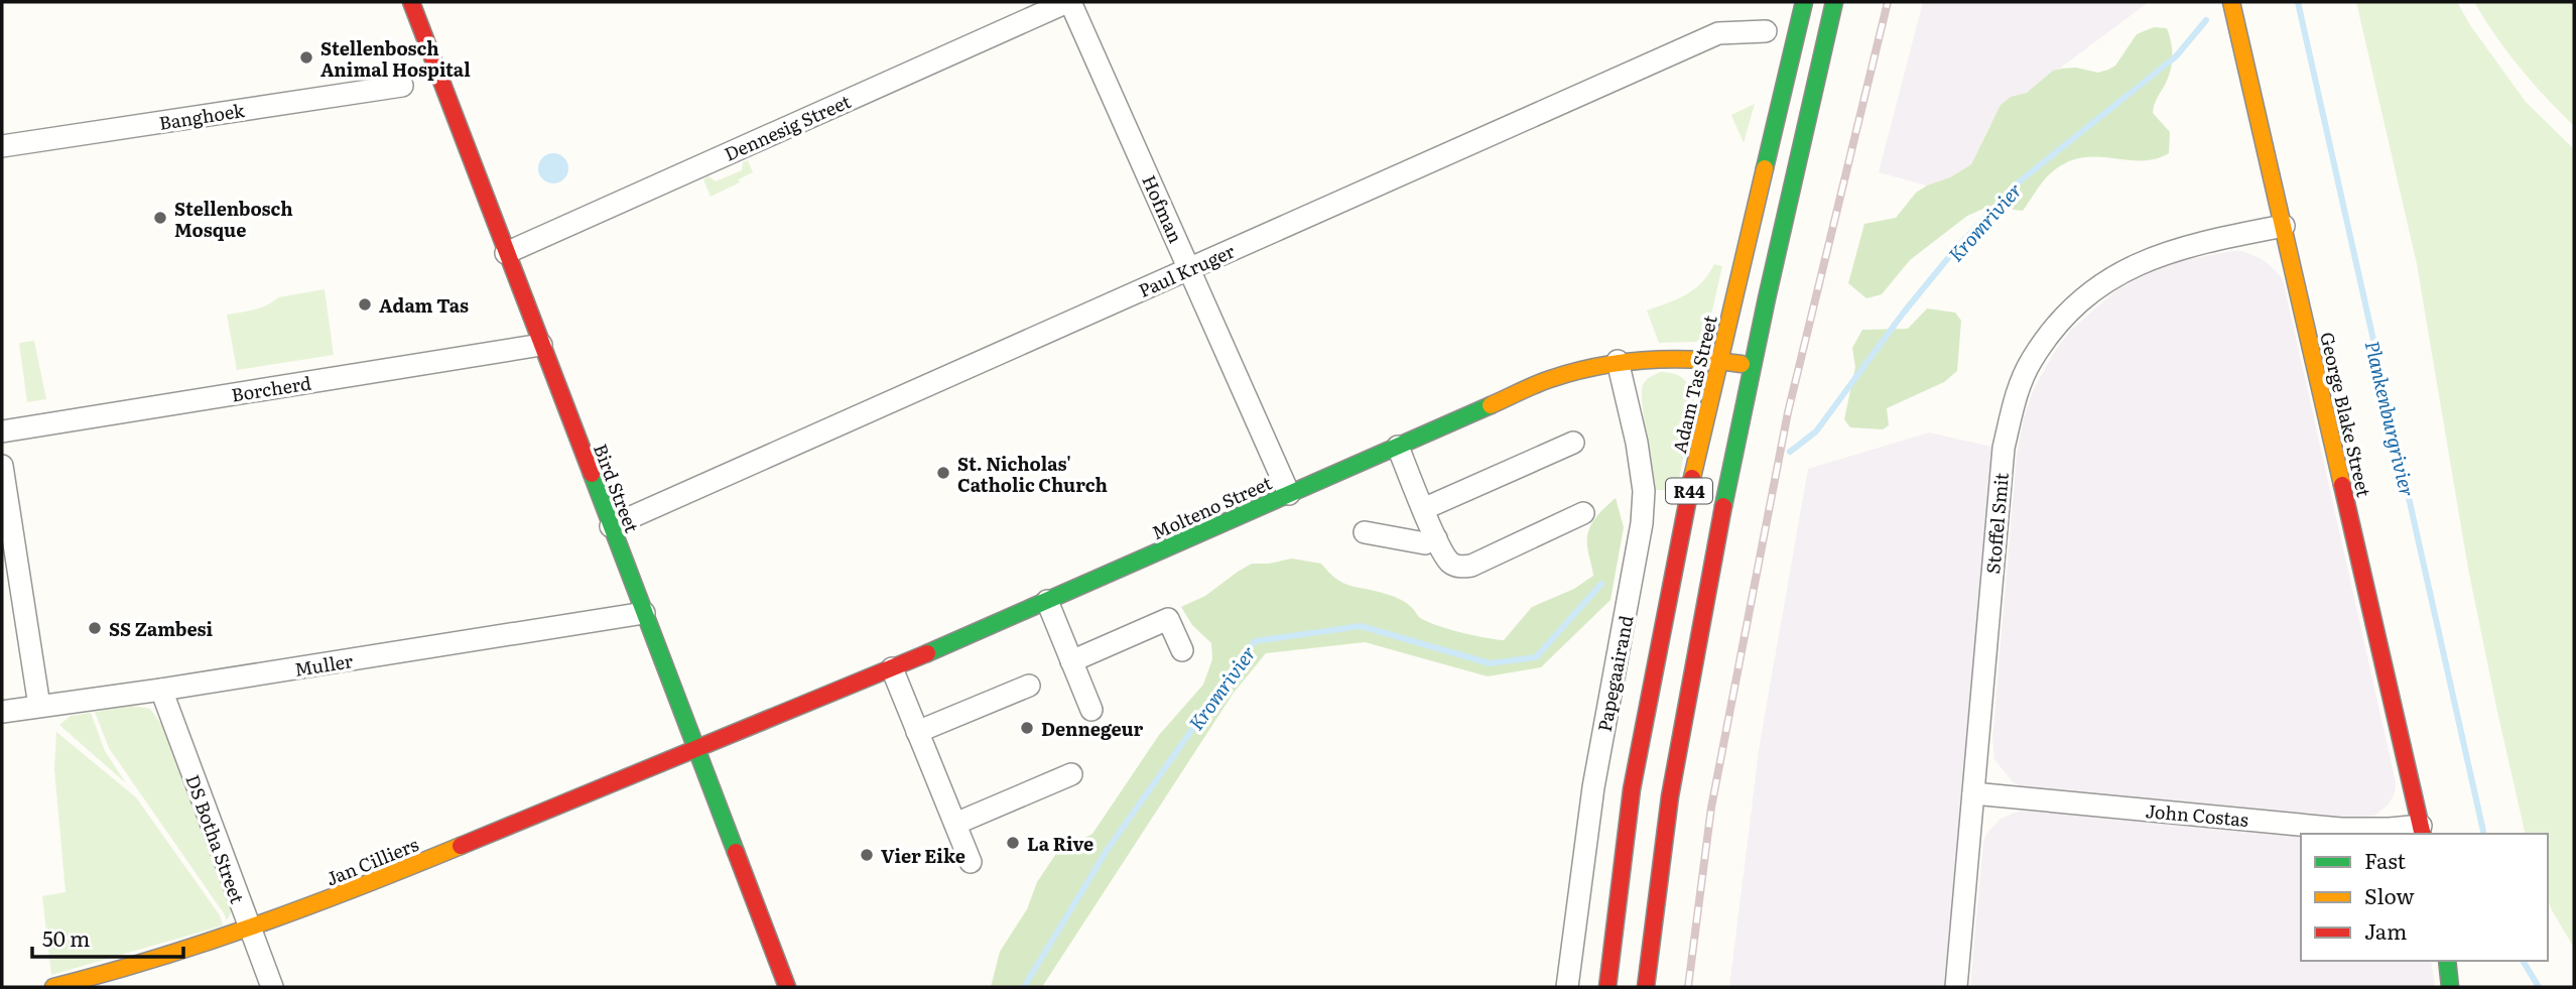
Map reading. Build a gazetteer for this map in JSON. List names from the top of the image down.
{
  "streets": {
    "street": [
      "Banghoek",
      "Dennesig Street",
      "Hofman",
      "Paul Kruger",
      "Adam Tas Street",
      "Borcherd",
      "George Blake Street",
      "Bird Street",
      "R44",
      "Molteno Street",
      "Stoffel Smit",
      "Muller",
      "Papegaairand",
      "John Costas",
      "DS Botha Street",
      "Jan Cilliers"
    ]
  },
  "crossings": [
    ["Dennesig Street", "Hofman"],
    ["Dennesig Street", "Bird Street"],
    ["Hofman", "Paul Kruger"],
    ["Hofman", "Molteno Street"],
    ["Paul Kruger", "Bird Street"],
    ["Adam Tas Street", "Molteno Street"],
    ["Borcherd", "Bird Street"],
    ["George Blake Street", "Stoffel Smit"],
    ["George Blake Street", "John Costas"],
    ["Bird Street", "Molteno Street"],
    ["Bird Street", "Muller"],
    ["Bird Street", "Jan Cilliers"],
    ["R44", "Molteno Street"],
    ["Molteno Street", "Papegaairand"],
    ["Molteno Street", "Jan Cilliers"],
    ["Stoffel Smit", "John Costas"],
    ["Muller", "DS Botha Street"],
    ["DS Botha Street", "Jan Cilliers"]
  ],
  "water": ["Kromrivier", "Plankenburgrivier"],
  "places": [
    "Stellenbosch Animal Hospital",
    "Stellenbosch Mosque",
    "Adam Tas",
    "St. Nicholas' Catholic Church",
    "SS Zambesi",
    "Dennegeur",
    "La Rive",
    "Vier Eike"
  ],
  "legend": ["Fast", "Slow", "Jam"],
  "scale_bar": "50 m"
}
